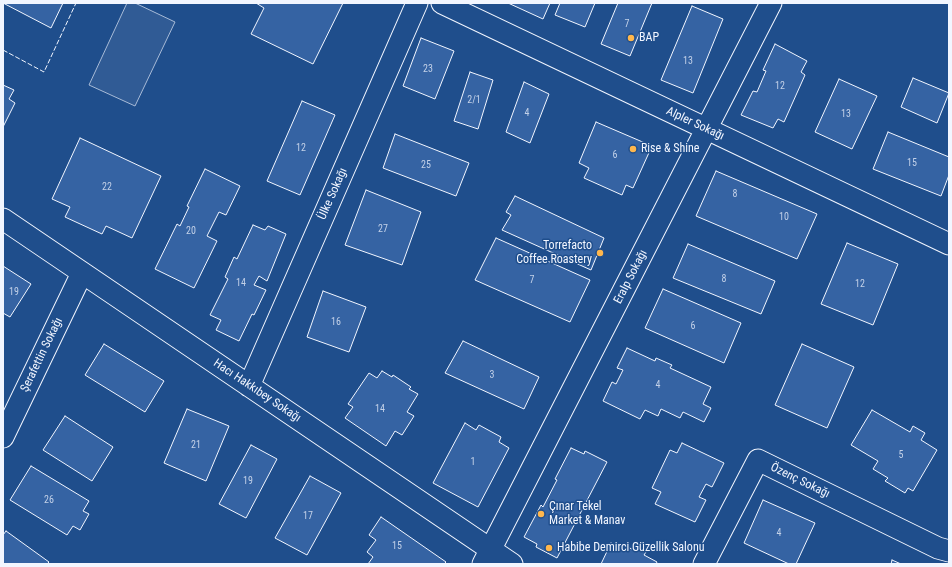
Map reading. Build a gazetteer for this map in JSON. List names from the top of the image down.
{
  "streets": {
    "street": [
      "Alpler Sokağı",
      "Ülke Sokağı",
      "Eralp Sokağı",
      "Şerafettin Sokağı",
      "Hacı Hakkıbey Sokağı",
      "Özenç Sokağı"
    ]
  },
  "crossings": [
    ["Alpler Sokağı", "Eralp Sokağı"],
    ["Ülke Sokağı", "Hacı Hakkıbey Sokağı"],
    ["Eralp Sokağı", "Hacı Hakkıbey Sokağı"],
    ["Şerafettin Sokağı", "Hacı Hakkıbey Sokağı"]
  ],
  "places": [
    "BAP",
    "Rise & Shine",
    "Torrefacto Coffee Roastery",
    "Çınar Tekel Market & Manav",
    "Habibe Demirci Güzellik Salonu"
  ],
  "house_numbers": [
    "7",
    "13",
    "23",
    "12",
    "2/1",
    "4",
    "13",
    "12",
    "6",
    "15",
    "25",
    "22",
    "8",
    "10",
    "27",
    "20",
    "8",
    "7",
    "14",
    "12",
    "19",
    "16",
    "6",
    "3",
    "4",
    "14",
    "21",
    "5",
    "1",
    "19",
    "26",
    "17",
    "4",
    "15"
  ]
}
